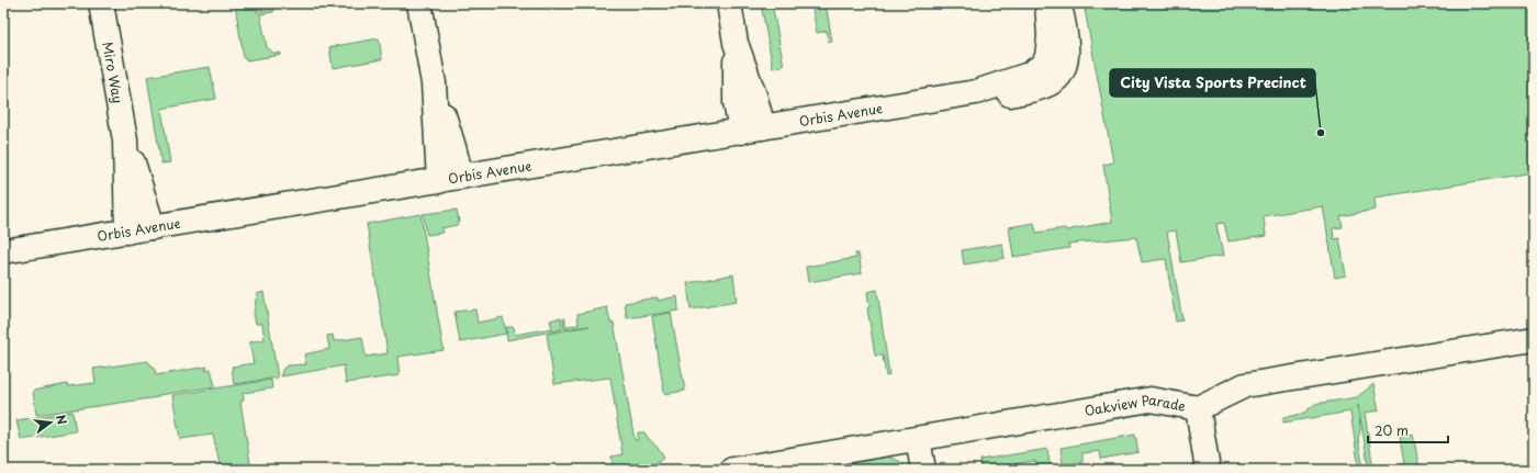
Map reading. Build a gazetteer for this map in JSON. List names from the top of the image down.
{
  "streets": {
    "street": ["Miro Way", "Orbis Avenue", "Oakview Parade"]
  },
  "crossings": [
    ["Miro Way", "Orbis Avenue"]
  ],
  "places": ["City Vista Sports Precinct"],
  "scale_bar": "20 m",
  "north": "right"
}
